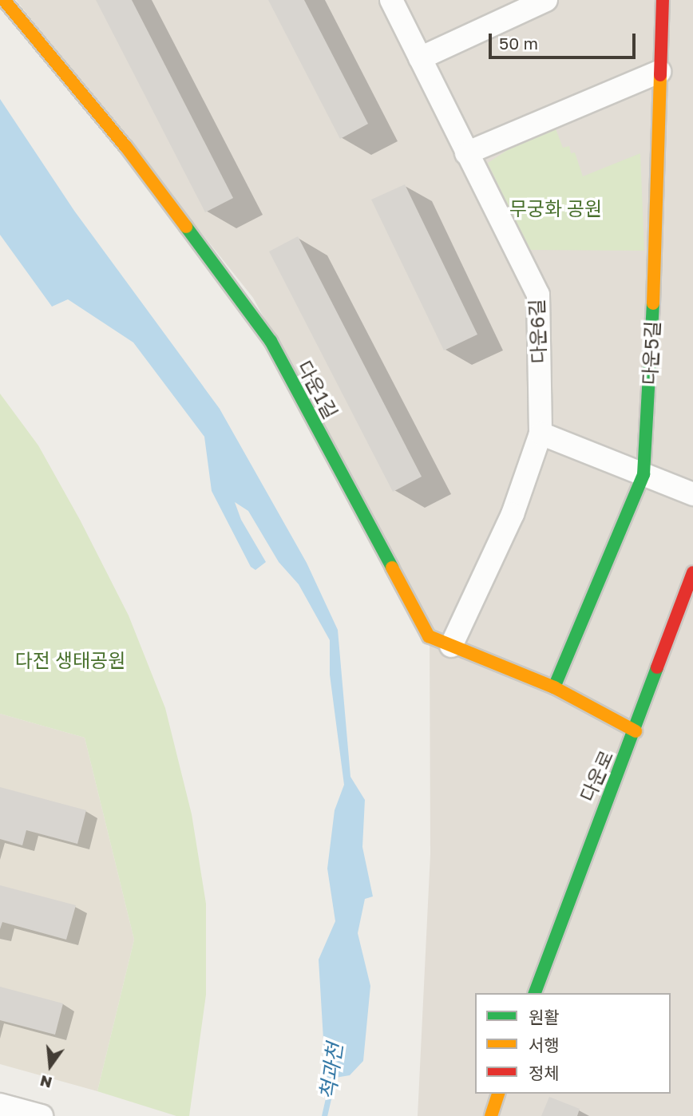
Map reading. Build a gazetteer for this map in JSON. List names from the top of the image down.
{
  "streets": {
    "street": [
      "다운6길",
      "다운5길",
      "다운1길",
      "다운로"
    ]
  },
  "crossings": [
    ["다운6길", "다운1길"],
    ["다운5길", "다운1길"],
    ["다운1길", "다운로"]
  ],
  "water": ["척과천"],
  "parks": ["무궁화 공원", "다전 생태공원"],
  "legend": ["원활", "서행", "정체"],
  "scale_bar": "50 m",
  "north": "bottom"
}
